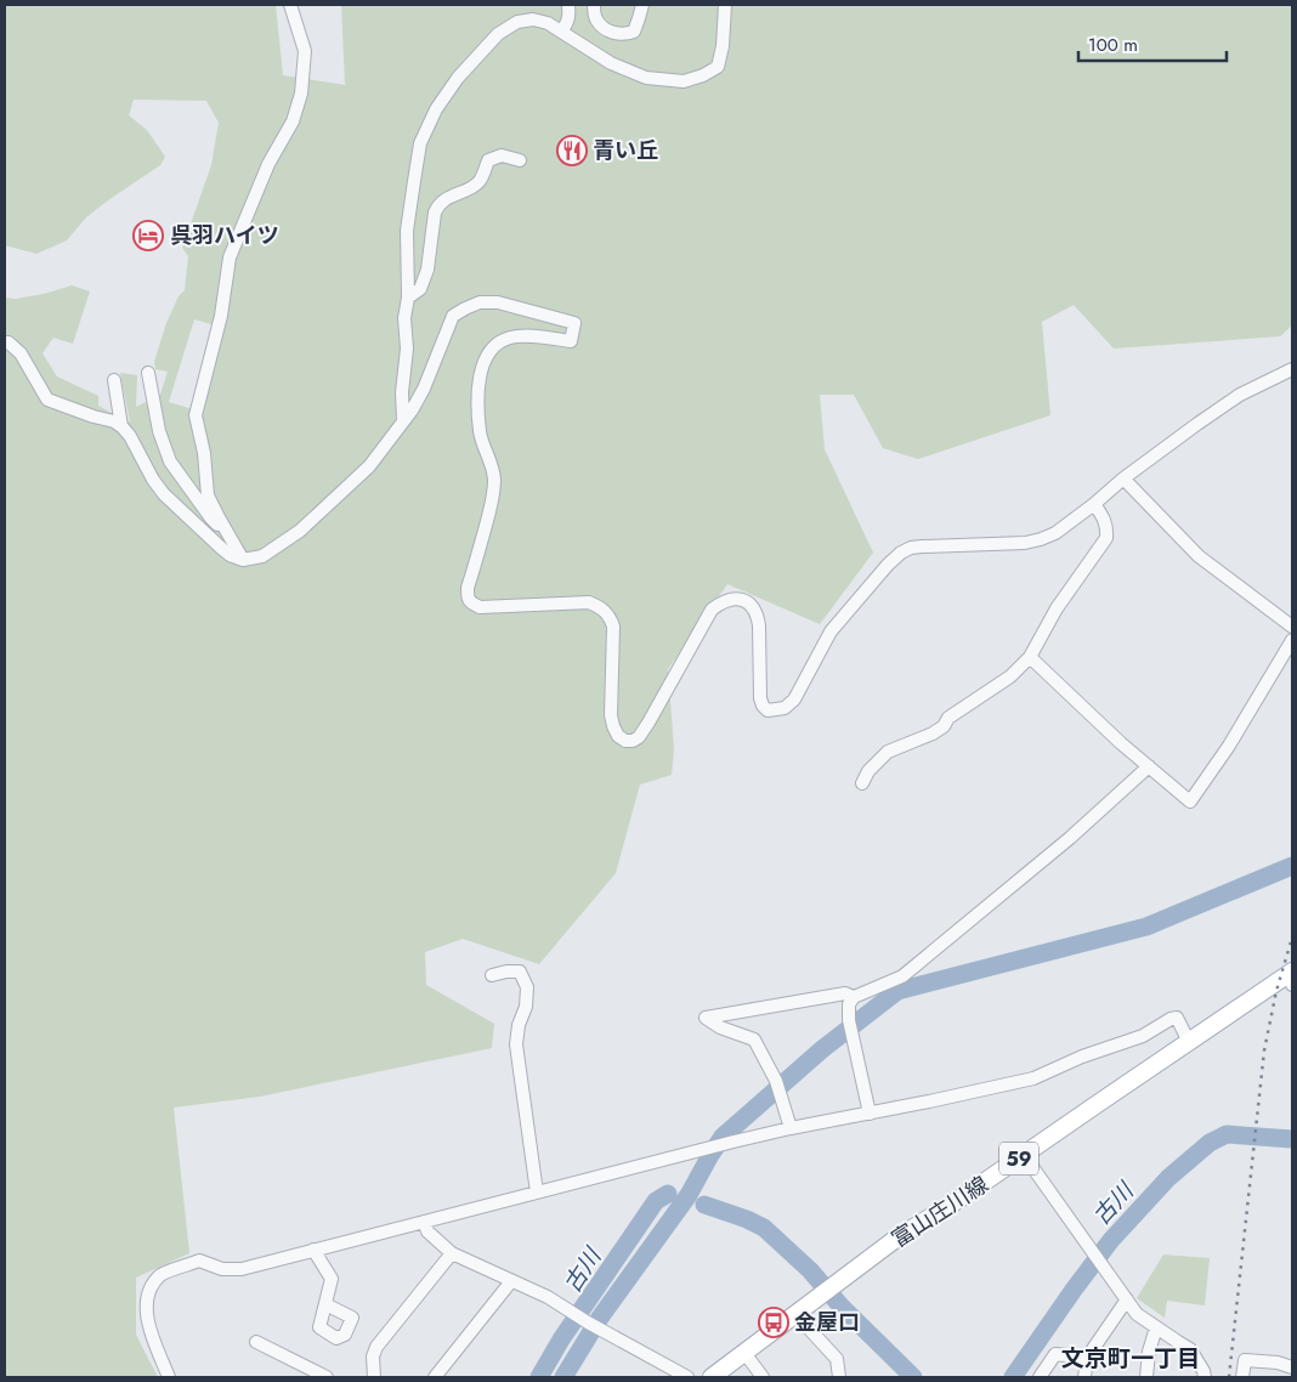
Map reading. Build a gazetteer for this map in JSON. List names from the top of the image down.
{
  "streets": {
    "main road": ["59", "富山庄川線"]
  },
  "districts": ["文京町一丁目"],
  "water": ["古川"],
  "places": {
    "restaurant": ["青い丘"],
    "hotel": ["呉羽ハイツ"],
    "bus stop": ["金屋口"]
  },
  "scale_bar": "100 m"
}
